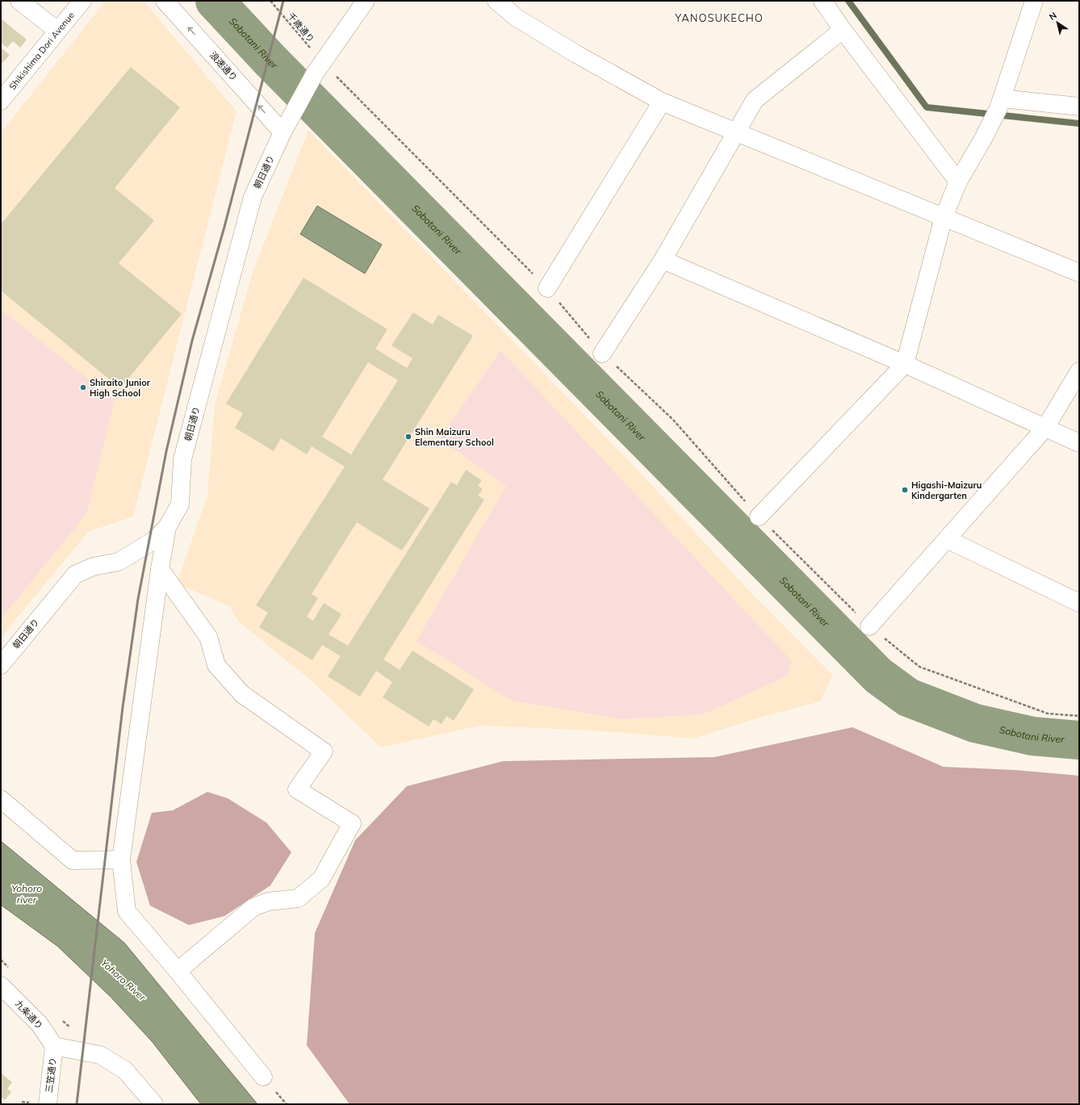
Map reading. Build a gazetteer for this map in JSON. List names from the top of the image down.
{
  "streets": {
    "street": [
      "Shikishima Dori Avenue",
      "浪速通り",
      "朝日通り",
      "九条通り",
      "三笠通り"
    ],
    "path": ["千歳通り"]
  },
  "crossings": [
    ["千歳通り", "朝日通り"],
    ["浪速通り", "朝日通り"],
    ["九条通り", "三笠通り"]
  ],
  "one_way": ["浪速通り"],
  "districts": ["YANOSUKECHO"],
  "water": ["Sobotani River", "Yohoro river", "Yohoro River"],
  "places": ["Shiraito Junior High School", "Shin Maizuru Elementary School", "Higashi-Maizuru Kindergarten"],
  "north": "top left"
}
